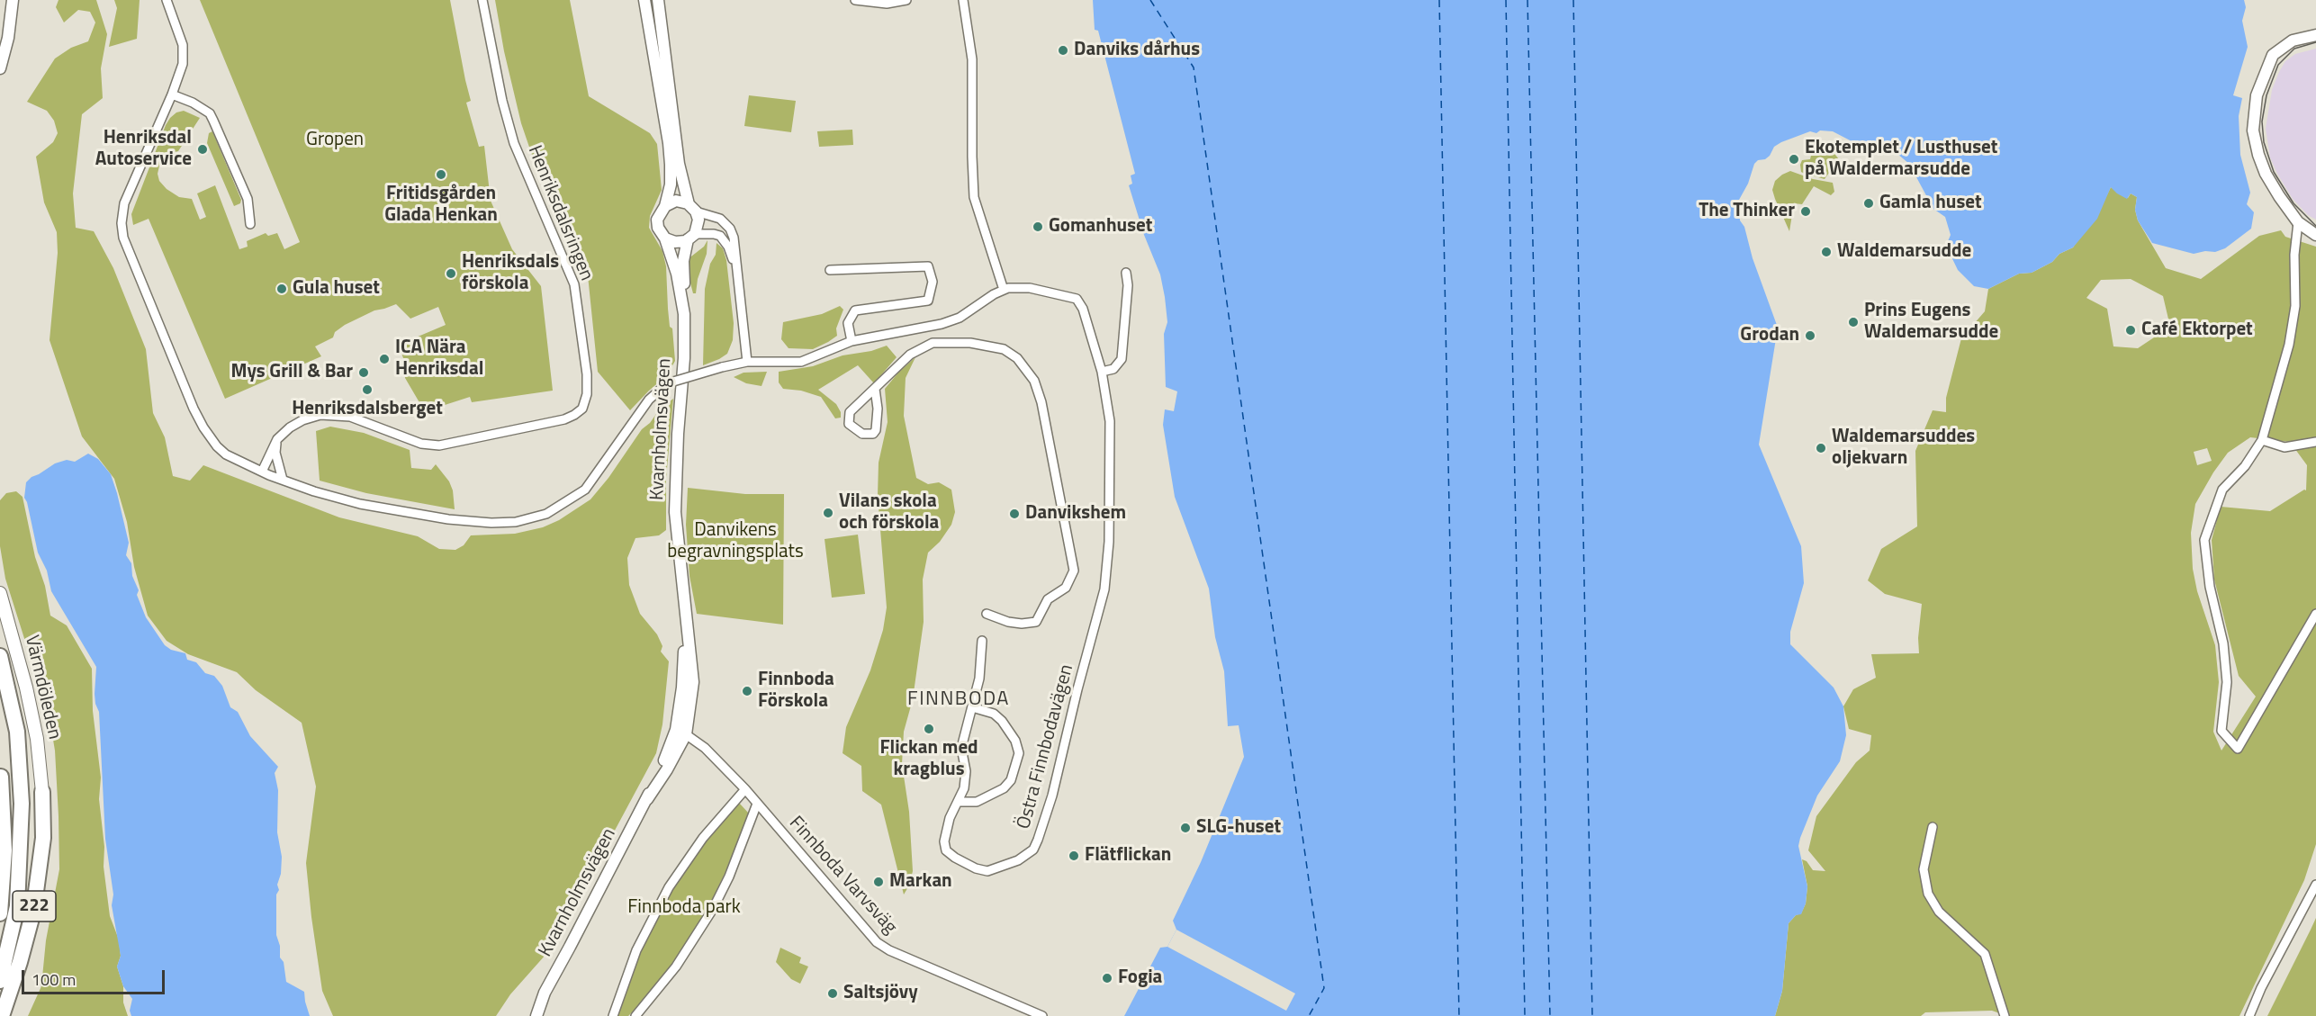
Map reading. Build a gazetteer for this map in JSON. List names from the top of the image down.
{
  "streets": {
    "highway": ["222"],
    "main road": ["Värmdöleden"],
    "street": [
      "Henriksdalsringen",
      "Kvarnholmsvägen",
      "Östra Finnbodavägen",
      "Finnboda Varvsväg"
    ]
  },
  "crossings": [
    ["Kvarnholmsvägen", "Finnboda Varvsväg"],
    ["Värmdöleden", "222"]
  ],
  "districts": ["FINNBODA"],
  "parks": ["Gropen", "Danvikens begravningsplats", "Finnboda park"],
  "places": [
    "Danviks dårhus",
    "Henriksdal Autoservice",
    "Ekotemplet / Lusthuset på Waldermarsudde",
    "Fritidsgården Glada Henkan",
    "Gamla huset",
    "The Thinker",
    "Gomanhuset",
    "Waldemarsudde",
    "Henriksdals förskola",
    "Gula huset",
    "Prins Eugens Waldemarsudde",
    "Café Ektorpet",
    "Grodan",
    "ICA Nära Henriksdal",
    "Mys Grill & Bar",
    "Henriksdalsberget",
    "Waldemarsuddes oljekvarn",
    "Vilans skola och förskola",
    "Danvikshem",
    "Finnboda Förskola",
    "Flickan med kragblus",
    "SLG-huset",
    "Flätflickan",
    "Markan",
    "Fogia",
    "Saltsjövy"
  ],
  "scale_bar": "100 m"
}
